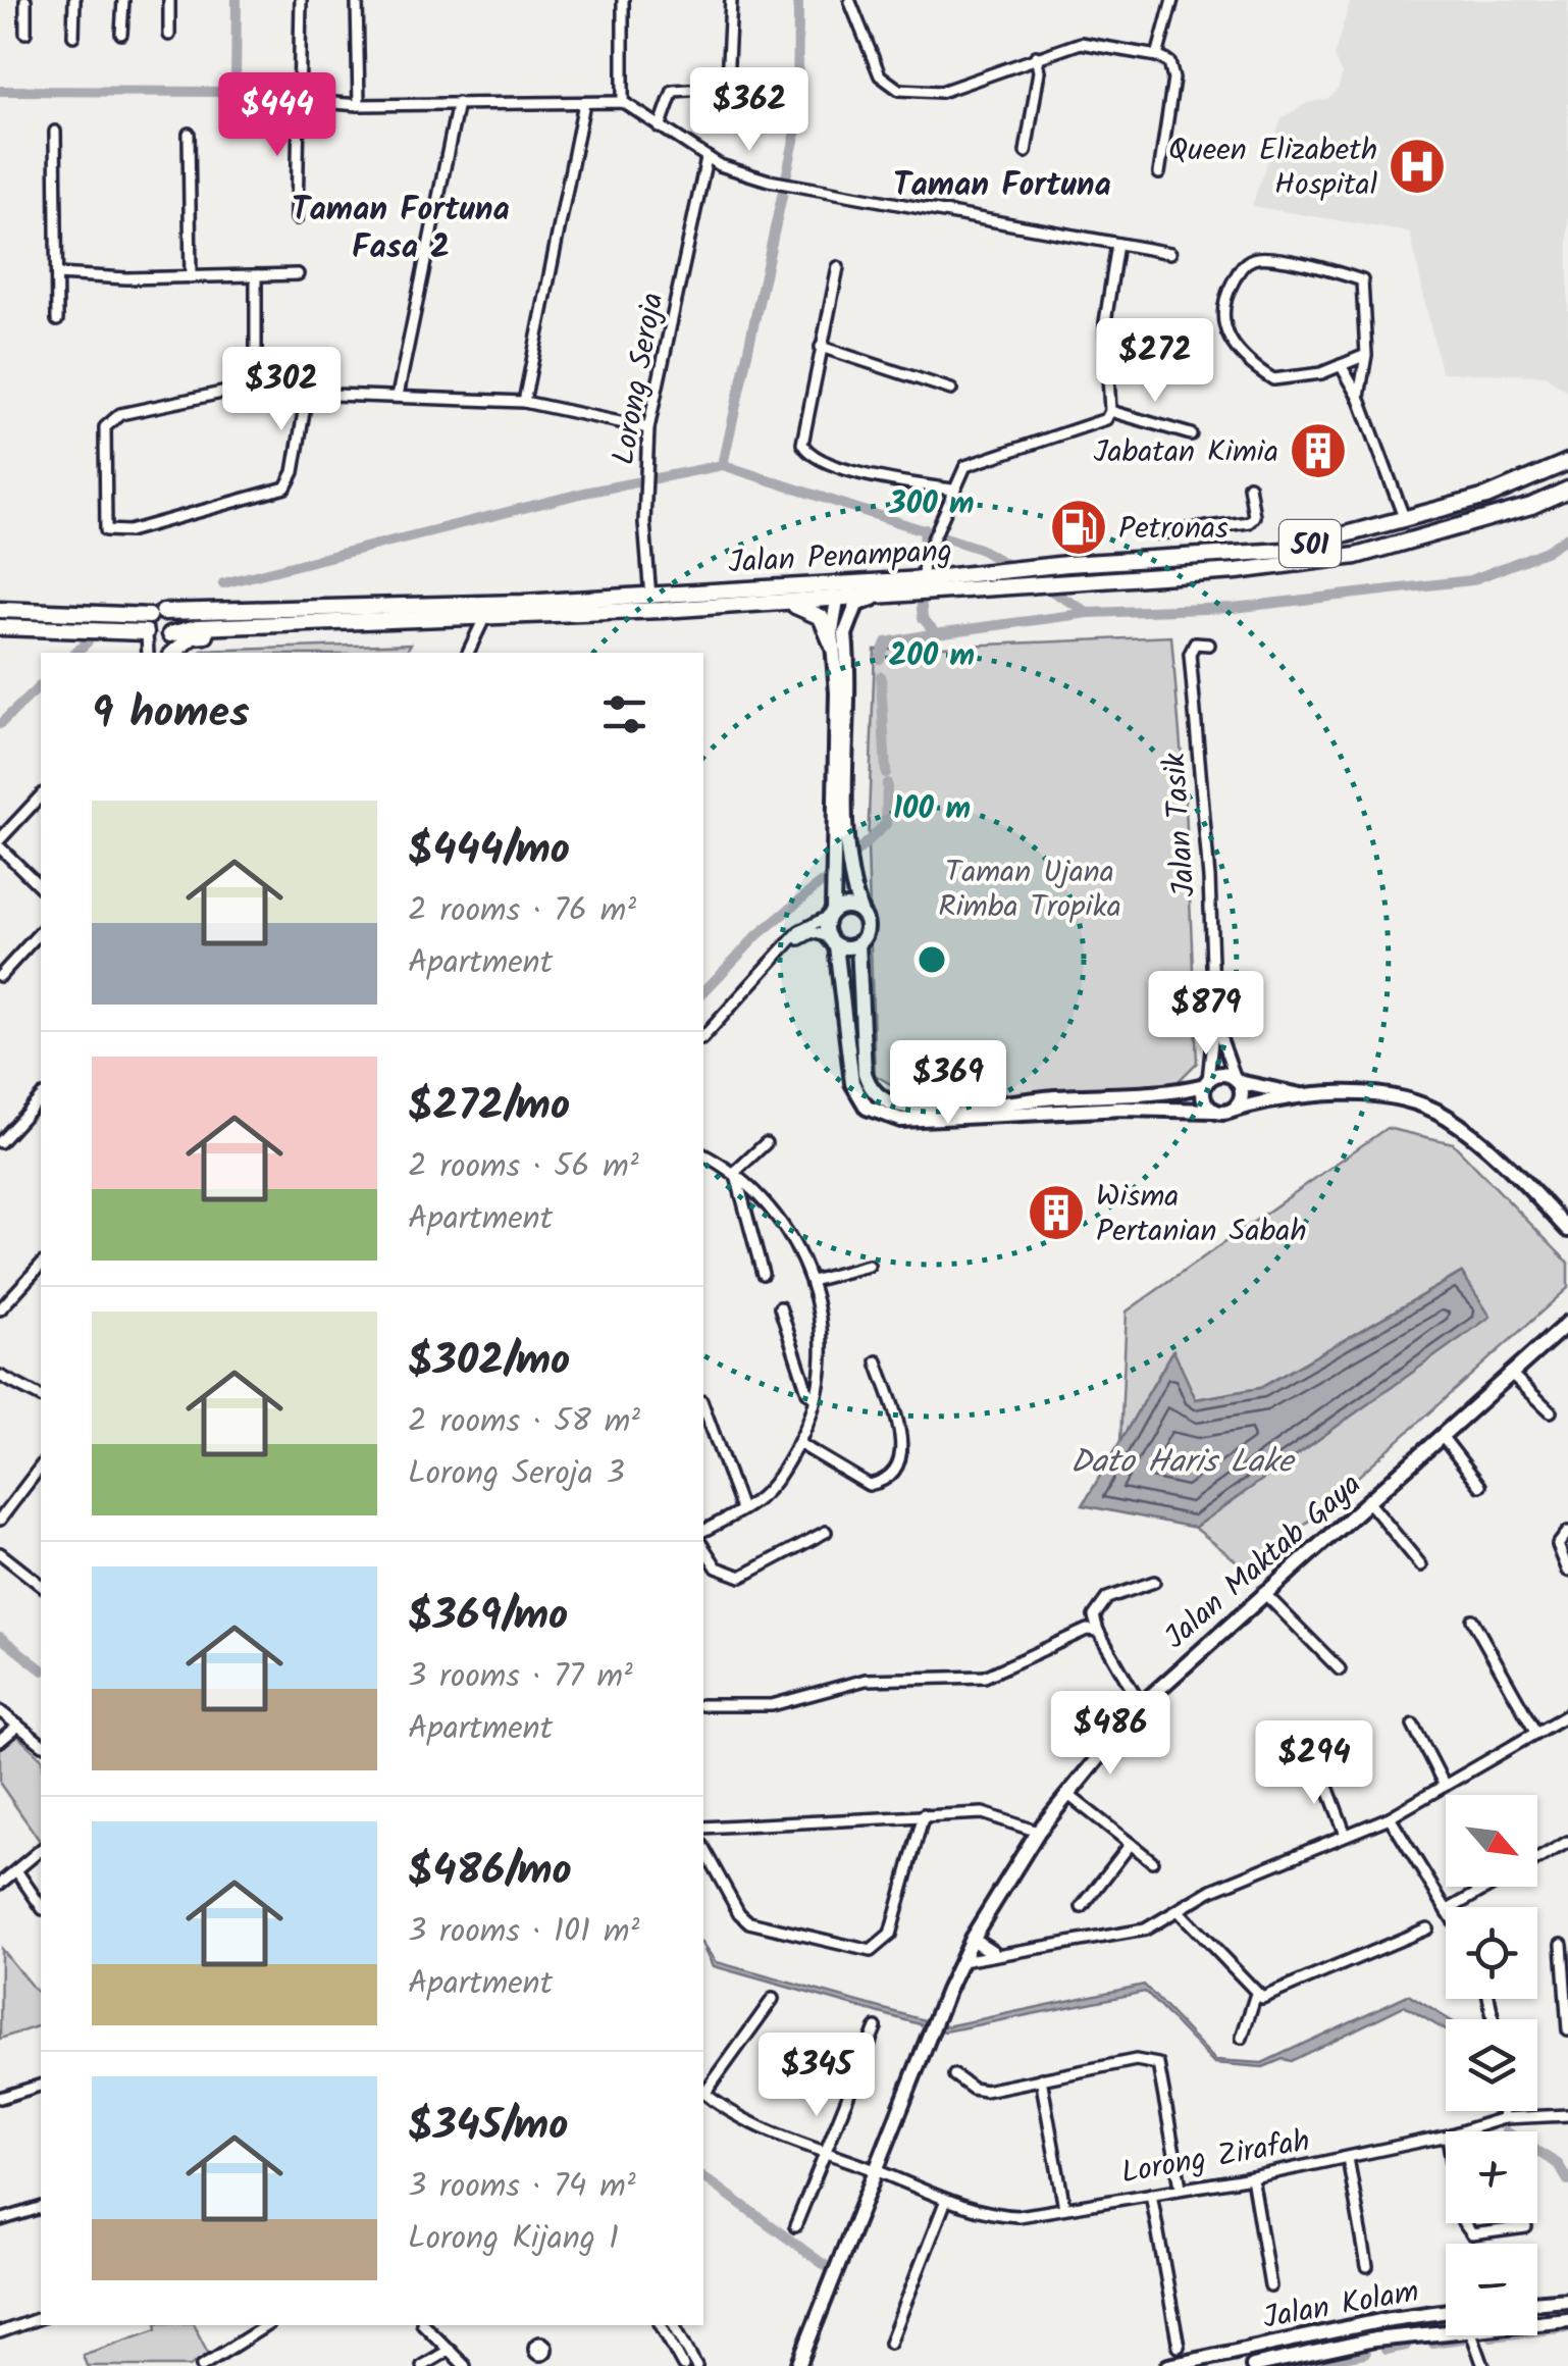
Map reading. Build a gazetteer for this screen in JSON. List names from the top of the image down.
{
  "streets": {
    "main road": ["501", "Jalan Penampang"],
    "street": [
      "Lorong Seroja",
      "Jalan Tasik",
      "Jalan Maktab Gaya",
      "Lorong Zirafah",
      "Jalan Kolam"
    ]
  },
  "crossings": [
    ["Lorong Seroja", "Jalan Penampang"],
    ["Jalan Maktab Gaya", "Lorong Zirafah"]
  ],
  "districts": ["Taman Fortuna", "Taman Fortuna Fasa 2"],
  "water": ["Dato Haris Lake"],
  "parks": ["Taman Ujana Rimba Tropika"],
  "places": {
    "hospital": ["Queen Elizabeth Hospital"],
    "building": ["Jabatan Kimia", "Wisma Pertanian Sabah"],
    "fuel station": ["Petronas"]
  },
  "north": "bottom right",
  "page": {
    "price": [
      "$362",
      "$444",
      "$272",
      "$302",
      "$879",
      "$369",
      "$486",
      "$294",
      "$345"
    ],
    "heading": "9 homes",
    "list": [
      {
        "name": "$444/mo",
        "note": "2 rooms · 76 m² · Apartment"
      },
      {
        "name": "$272/mo",
        "note": "2 rooms · 56 m² · Apartment"
      },
      {
        "name": "$302/mo",
        "note": "2 rooms · 58 m² · Lorong Seroja 3"
      },
      {
        "name": "$369/mo",
        "note": "3 rooms · 77 m² · Apartment"
      },
      {
        "name": "$486/mo",
        "note": "3 rooms · 101 m² · Apartment"
      },
      {
        "name": "$345/mo",
        "note": "3 rooms · 74 m² · Lorong Kijang 1"
      }
    ],
    "map_buttons": ["+", "−"]
  },
  "rings": ["300 m", "200 m", "100 m"]
}
